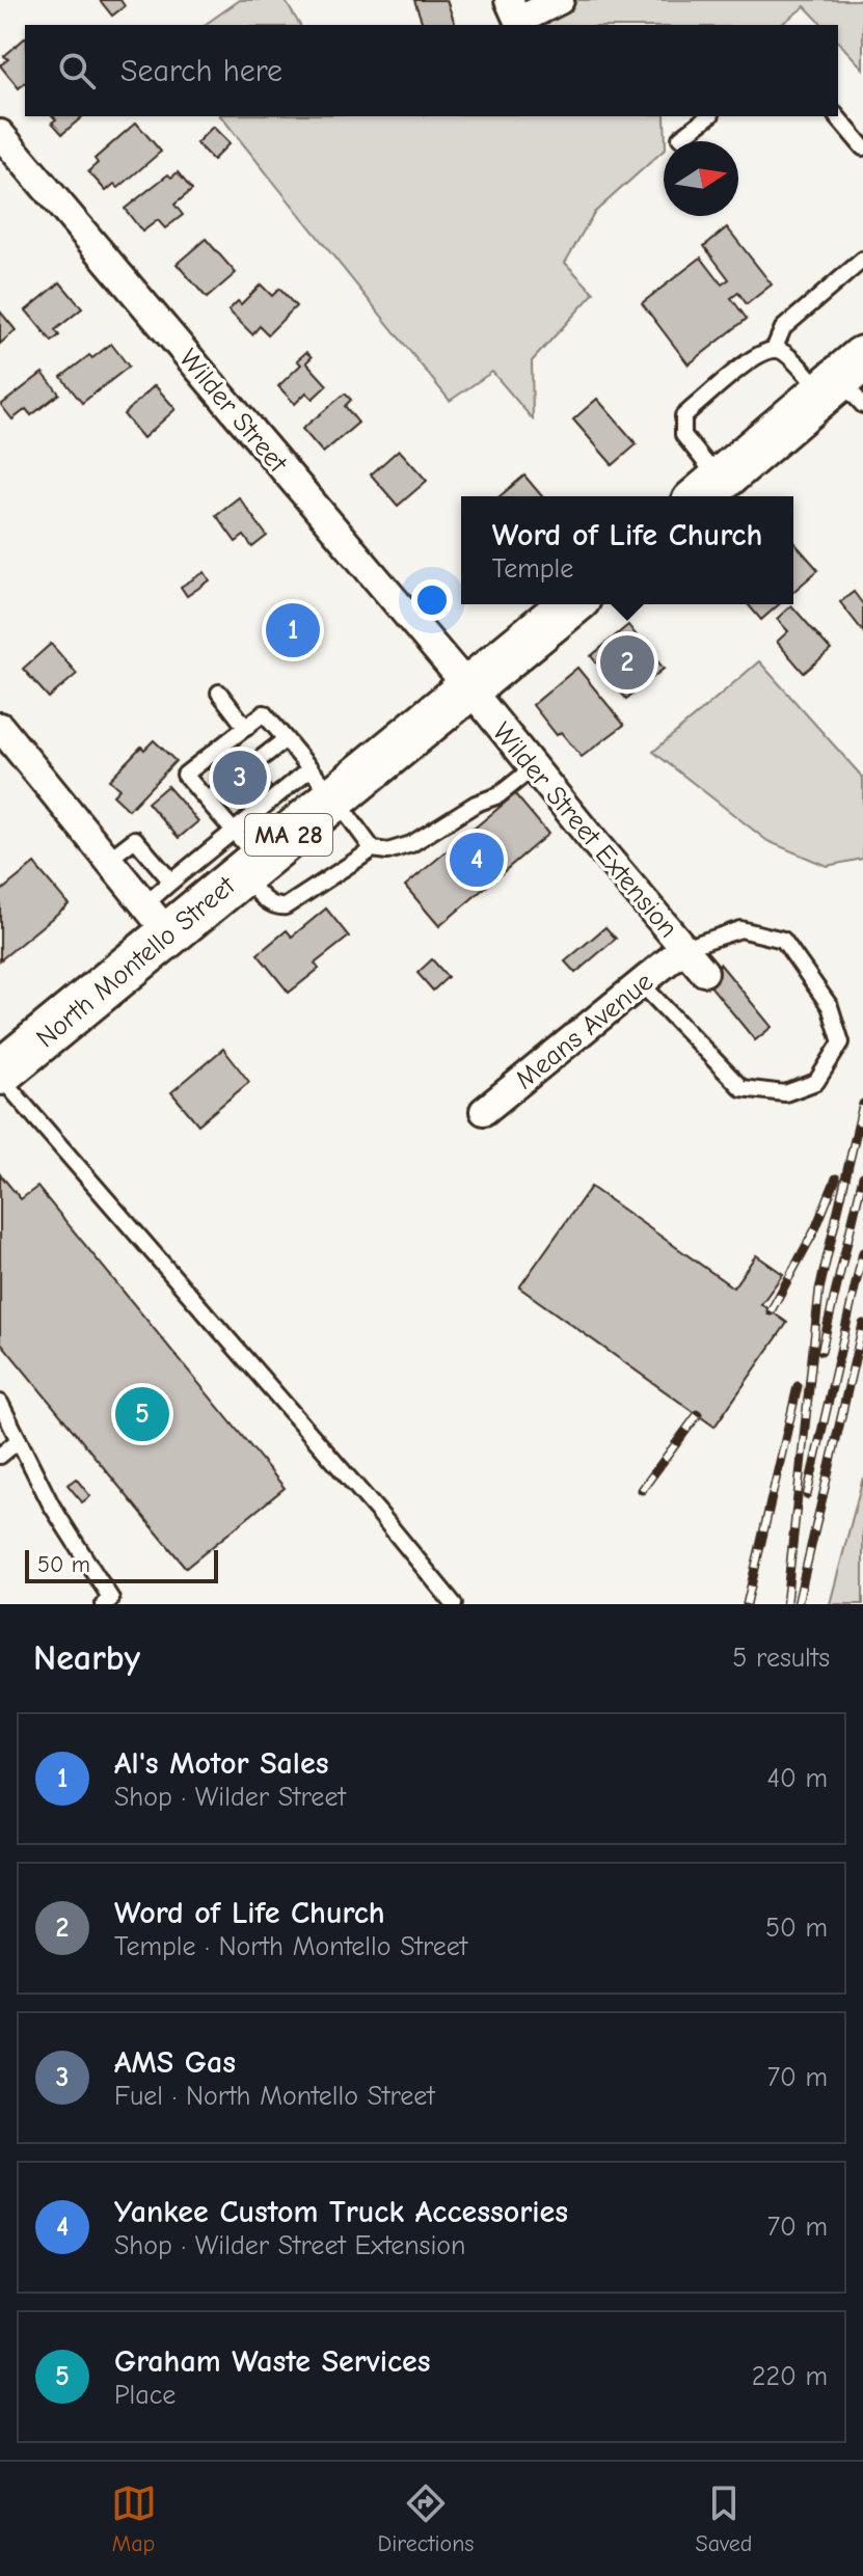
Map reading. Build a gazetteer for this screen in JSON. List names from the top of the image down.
{
  "streets": {
    "main road": ["MA 28", "North Montello Street"],
    "street": ["Wilder Street", "Wilder Street Extension", "Means Avenue"]
  },
  "crossings": [
    ["Wilder Street", "Wilder Street Extension"],
    ["Wilder Street", "North Montello Street"],
    ["Wilder Street Extension", "North Montello Street"],
    ["Wilder Street Extension", "Means Avenue"]
  ],
  "scale_bar": "50 m",
  "north": "right",
  "page": {
    "search": "Search here",
    "popup": ["Word of Life Church", "Temple"],
    "pins": [
      "1",
      "2",
      "3",
      "4",
      "5"
    ],
    "scale": "50 m",
    "heading": ["Nearby", "5 results"],
    "list": [
      {
        "mark": "1",
        "name": "Al's Motor Sales",
        "note": "Shop · Wilder Street",
        "value": "40 m"
      },
      {
        "mark": "2",
        "name": "Word of Life Church",
        "note": "Temple · North Montello Street",
        "value": "50 m"
      },
      {
        "mark": "3",
        "name": "AMS Gas",
        "note": "Fuel · North Montello Street",
        "value": "70 m"
      },
      {
        "mark": "4",
        "name": "Yankee Custom Truck Accessories",
        "note": "Shop · Wilder Street Extension",
        "value": "70 m"
      },
      {
        "mark": "5",
        "name": "Graham Waste Services",
        "note": "Place",
        "value": "220 m"
      }
    ],
    "nav": ["Map", "Directions", "Saved"]
  }
}
